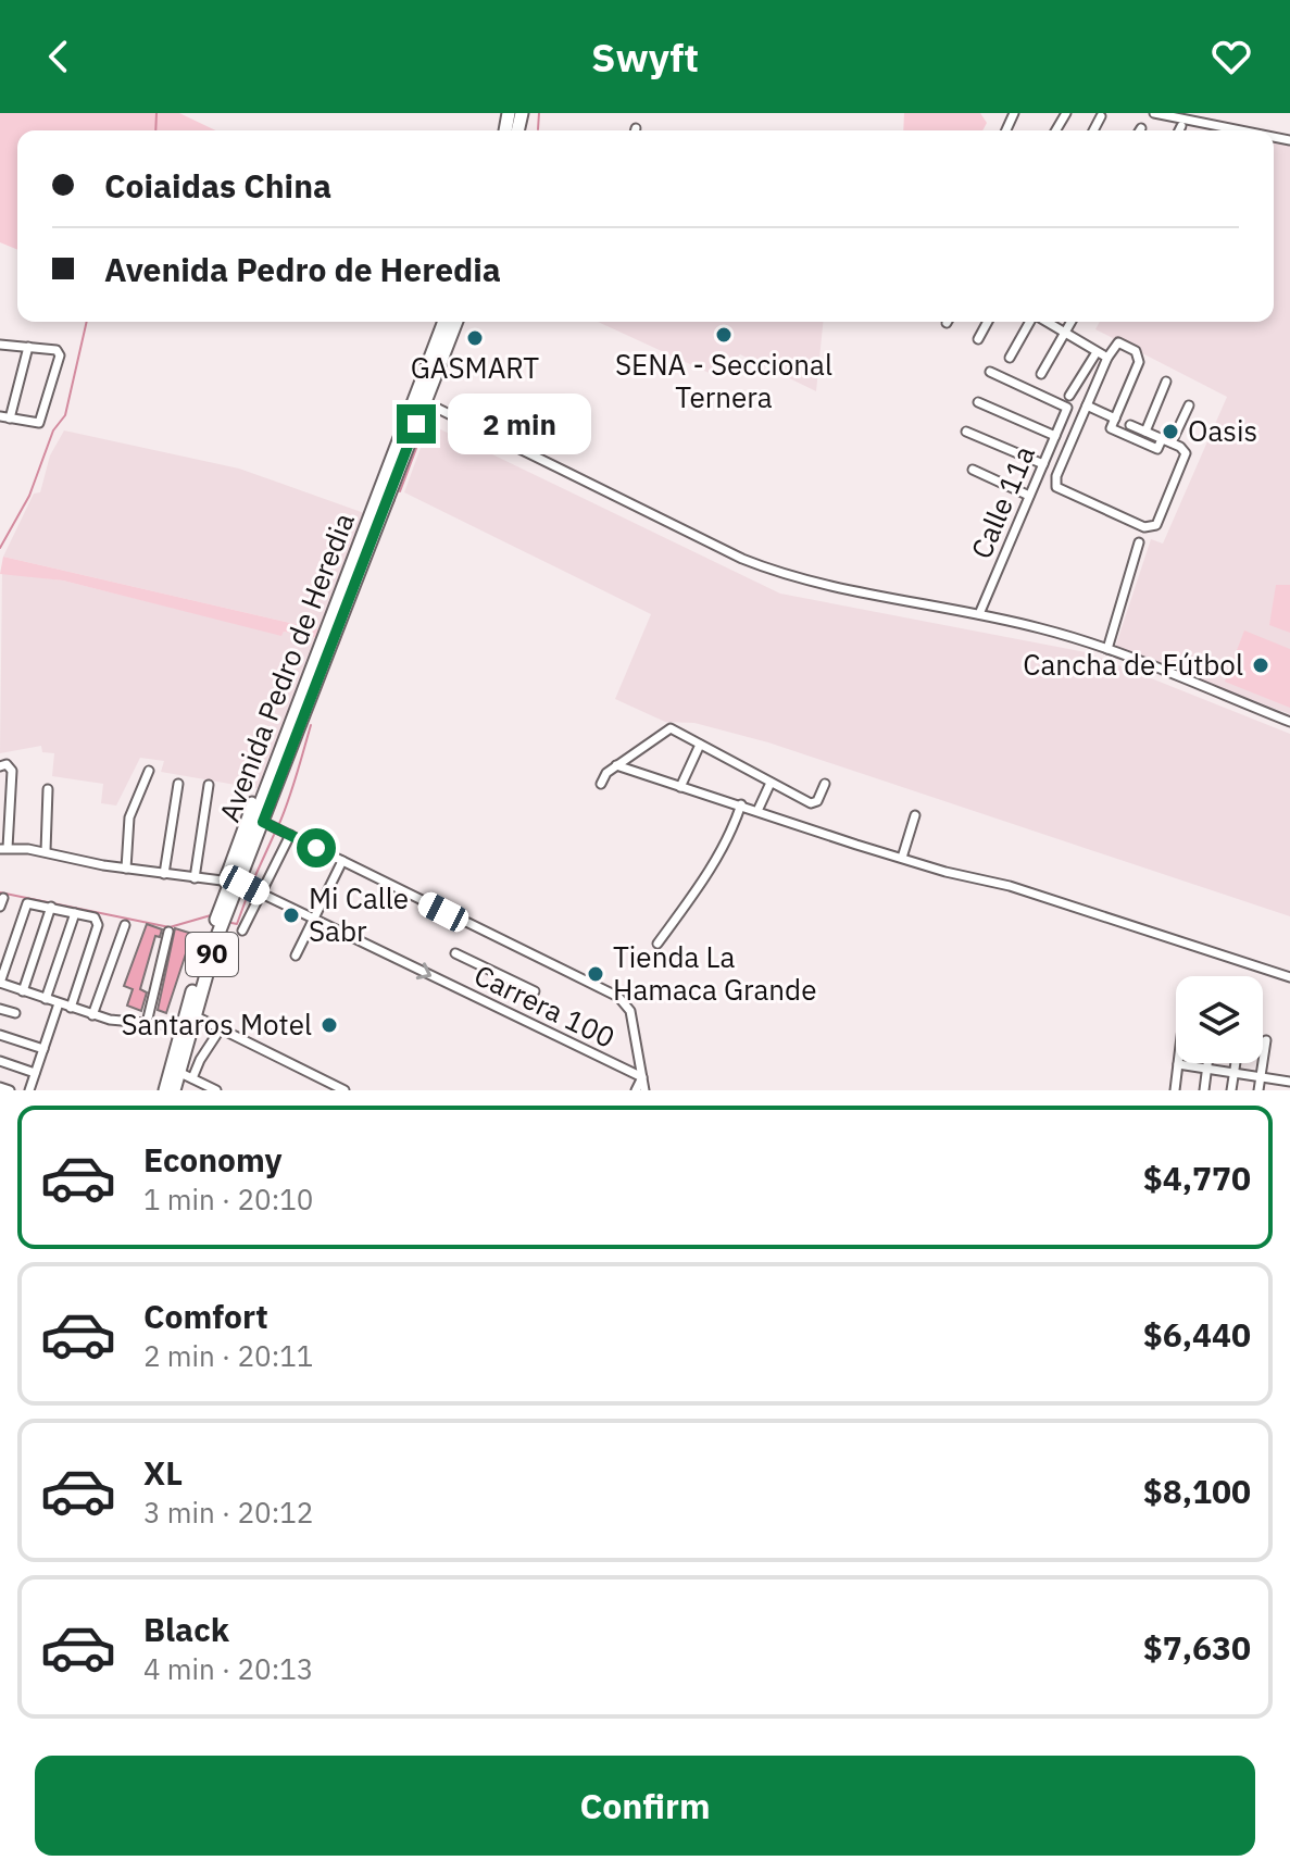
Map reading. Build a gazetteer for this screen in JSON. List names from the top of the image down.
{
  "streets": {
    "highway": ["Avenida Pedro de Heredia", "90"],
    "street": ["Calle 11a", "Carrera 100"]
  },
  "crossings": [
    ["Avenida Pedro de Heredia", "Carrera 100"]
  ],
  "places": [
    "SENA - Seccional Ternera",
    "GASMART",
    "Oasis",
    "Cancha de Fútbol",
    "Mi Calle Sabr",
    "Tienda La Hamaca Grande",
    "Santaros Motel"
  ],
  "page": {
    "header": "Swyft",
    "banner": ["Coiaidas China", "Avenida Pedro de Heredia"],
    "bubble": "2 min",
    "list": [
      {
        "name": "Economy",
        "note": "1 min · 20:10",
        "value": "$4,770"
      },
      {
        "name": "Comfort",
        "note": "2 min · 20:11",
        "value": "$6,440"
      },
      {
        "name": "XL",
        "note": "3 min · 20:12",
        "value": "$8,100"
      },
      {
        "name": "Black",
        "note": "4 min · 20:13",
        "value": "$7,630"
      }
    ],
    "buttons": "Confirm"
  }
}
